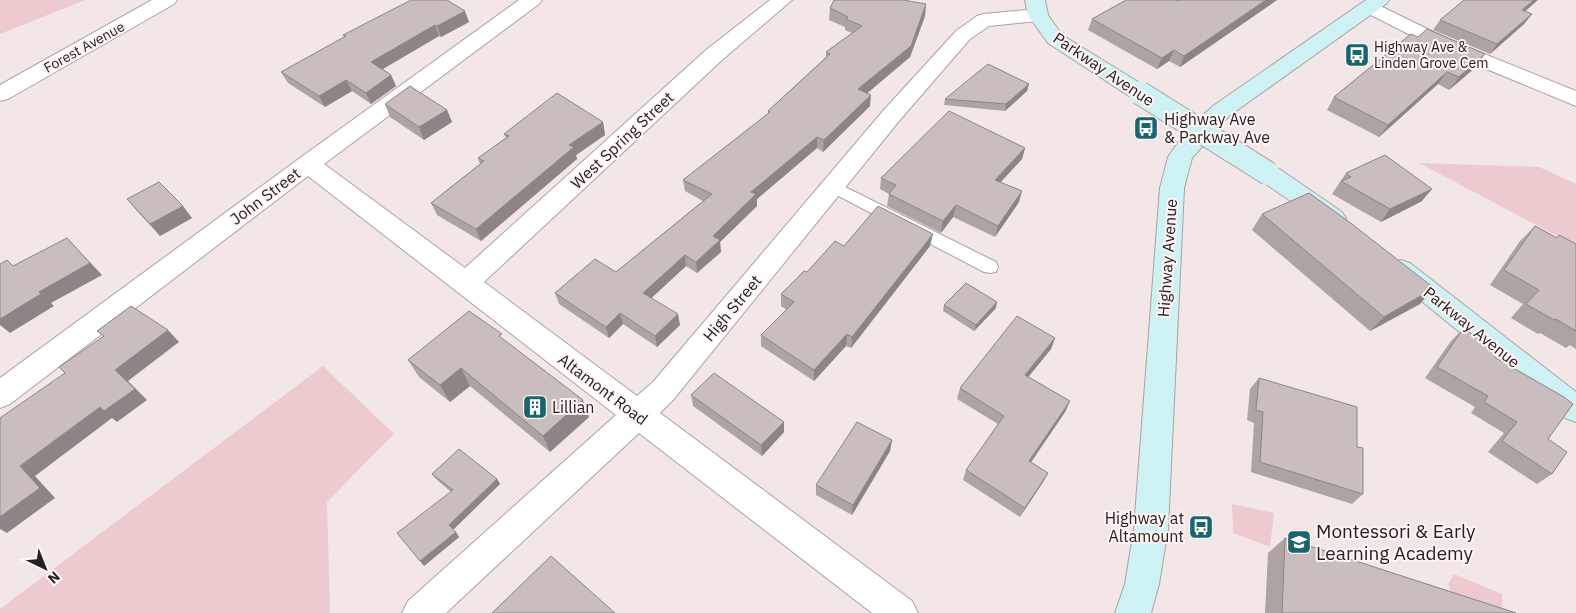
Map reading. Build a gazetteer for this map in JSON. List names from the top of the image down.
{
  "streets": {
    "main road": ["Parkway Avenue", "Highway Avenue"],
    "street": [
      "Forest Avenue",
      "West Spring Street",
      "John Street",
      "High Street",
      "Altamont Road"
    ]
  },
  "crossings": [
    ["Parkway Avenue", "High Street"],
    ["West Spring Street", "Altamont Road"],
    ["John Street", "Altamont Road"],
    ["High Street", "Altamont Road"]
  ],
  "places": {
    "bus stop": ["Highway Ave & Linden Grove Cem", "Highway Ave & Parkway Ave", "Highway at Altamount"],
    "building": ["Lillian"],
    "school or university": ["Montessori & Early Learning Academy"]
  },
  "north": "bottom right"
}
